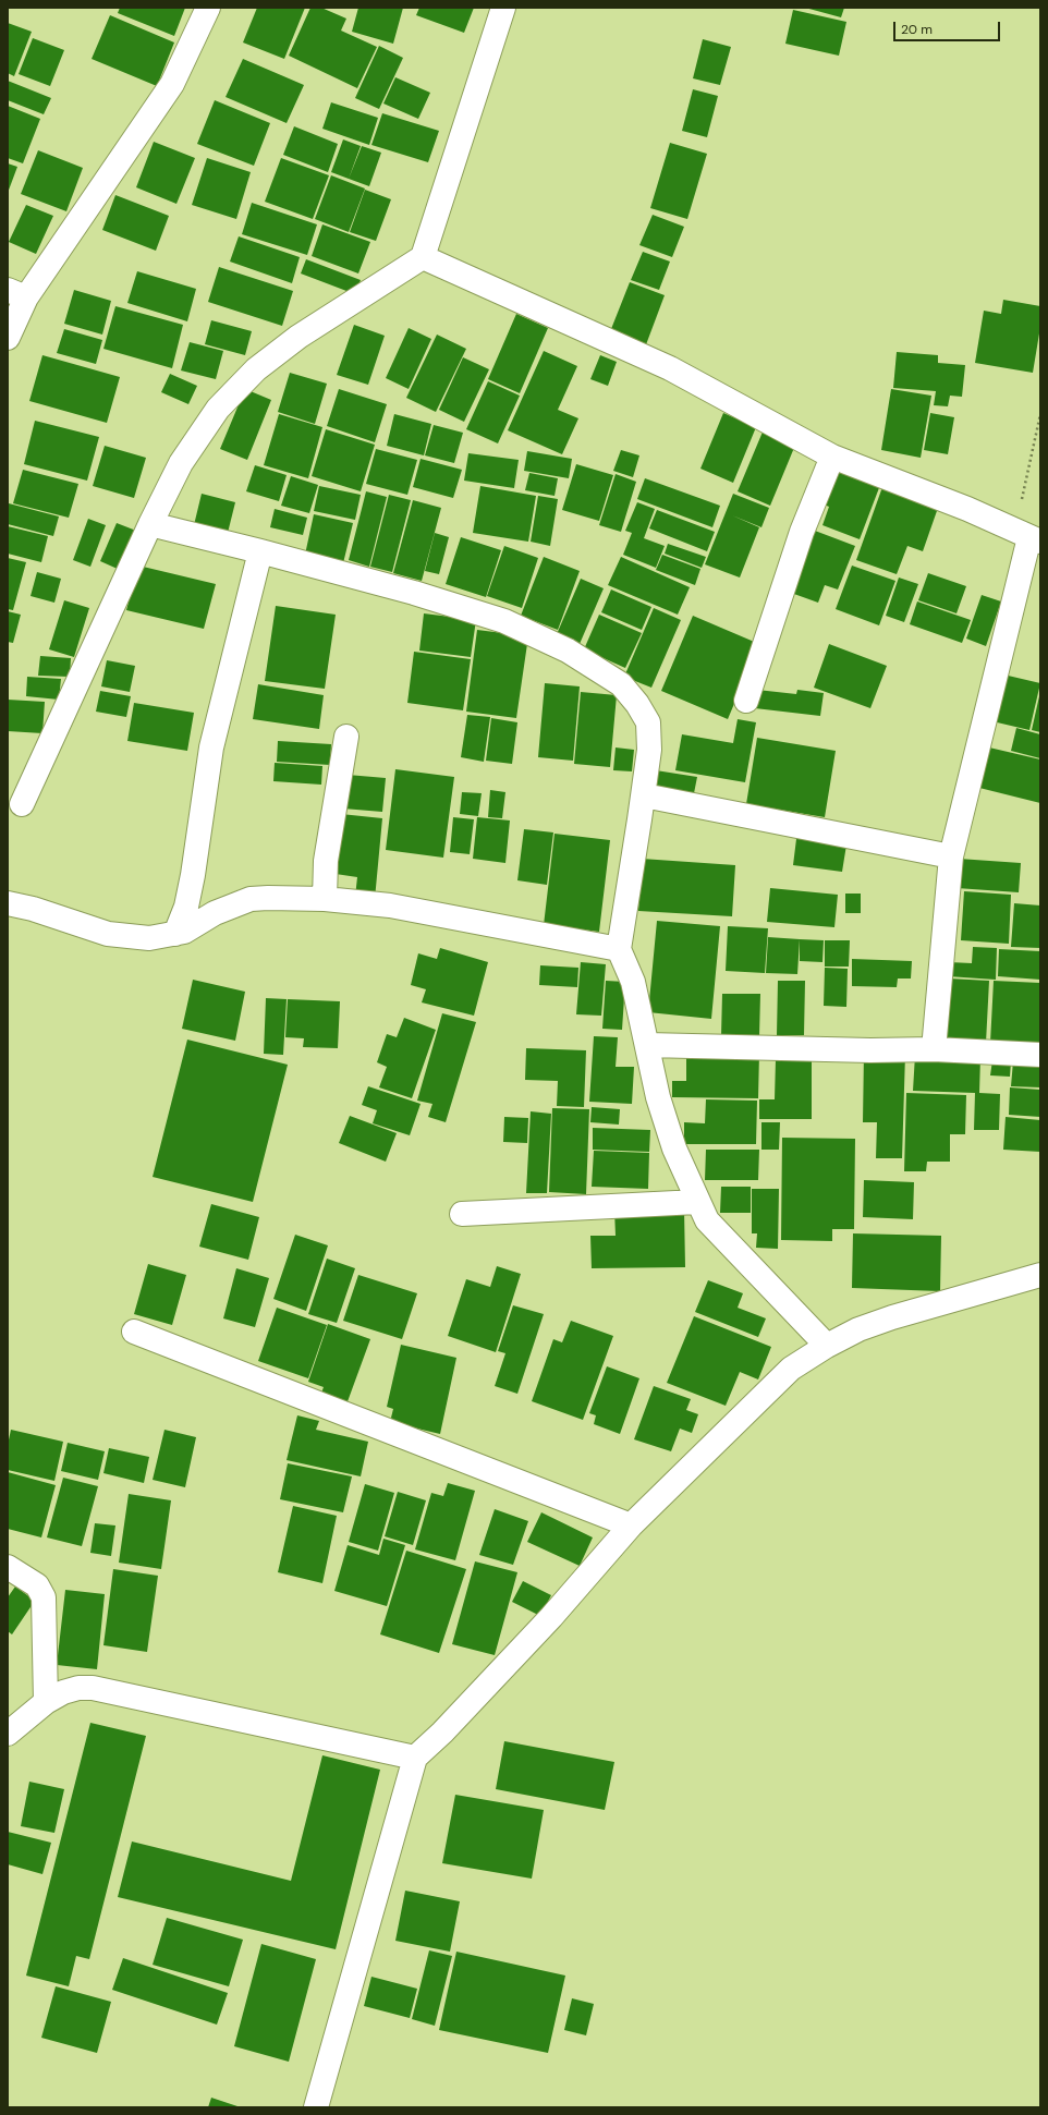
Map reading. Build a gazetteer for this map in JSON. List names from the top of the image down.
{
  "scale_bar": "20 m"
}
